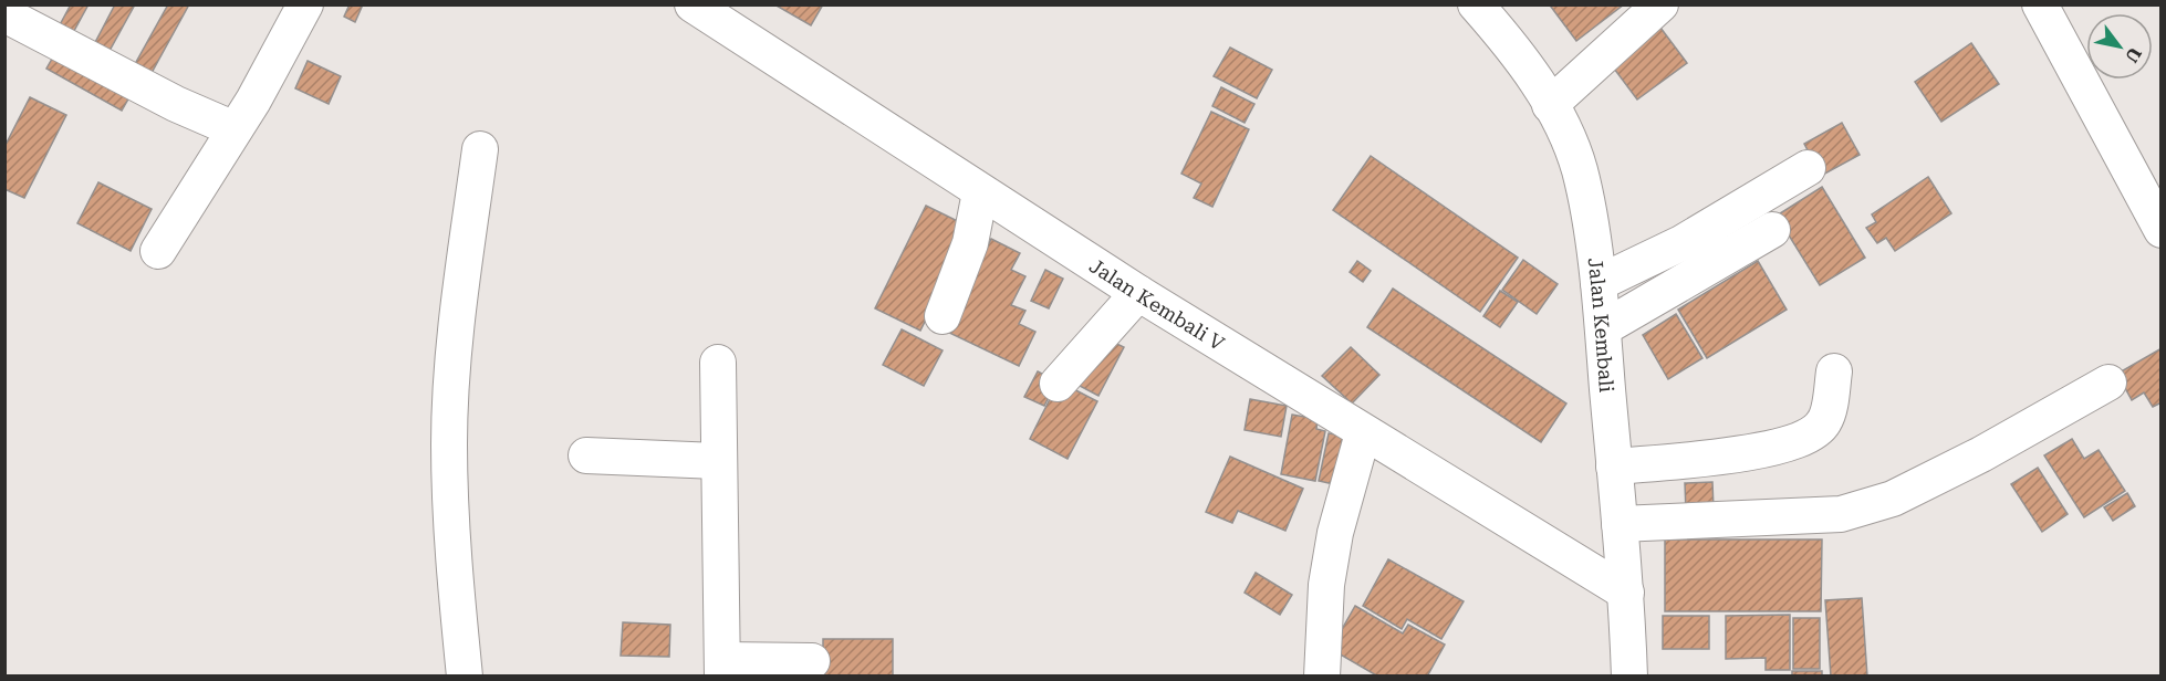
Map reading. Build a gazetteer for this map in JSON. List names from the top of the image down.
{
  "streets": {
    "street": ["Jalan Kembali V", "Jalan Kembali"]
  },
  "crossings": [
    ["Jalan Kembali V", "Jalan Kembali"]
  ],
  "north": "bottom right"
}
